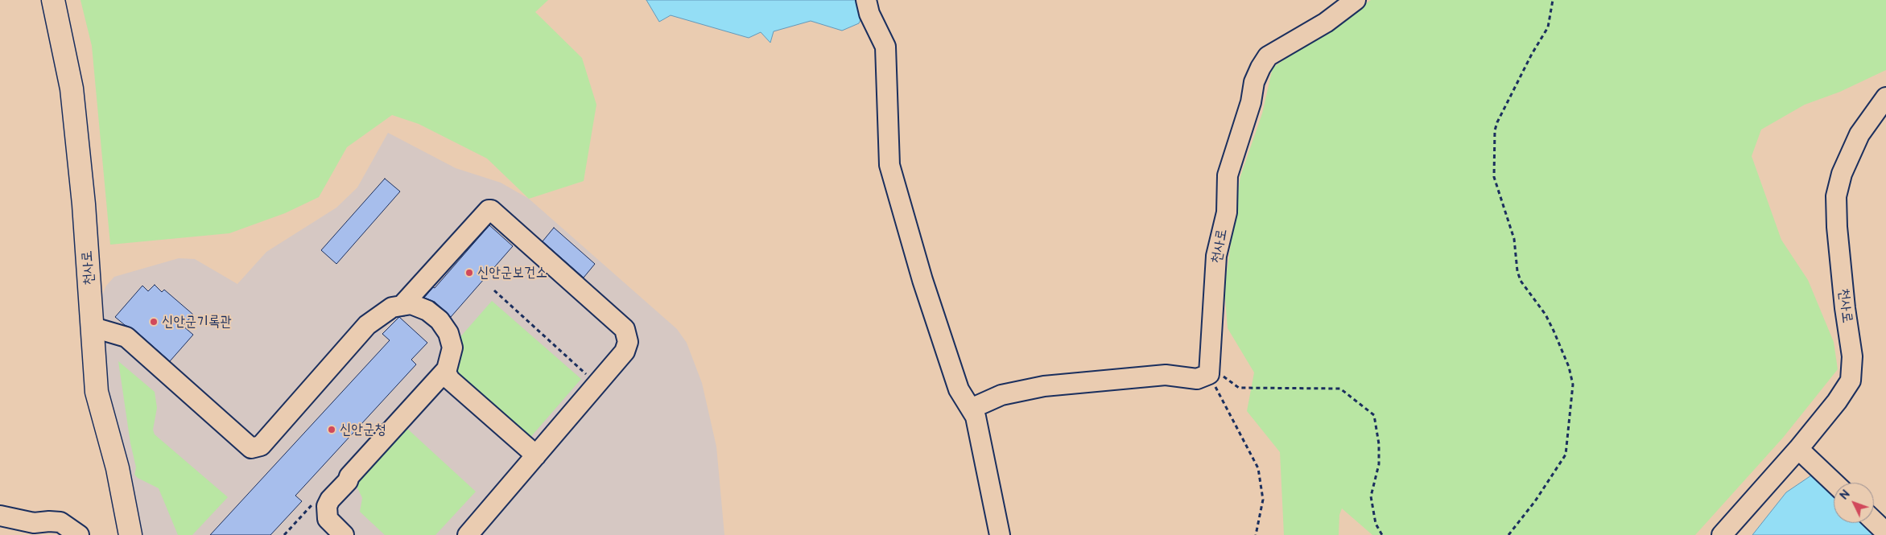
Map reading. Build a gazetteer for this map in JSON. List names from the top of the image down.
{
  "streets": {
    "main road": ["천사로"]
  },
  "places": ["신안군보건소", "신안군기록관", "신안군청"],
  "north": "top left"
}
